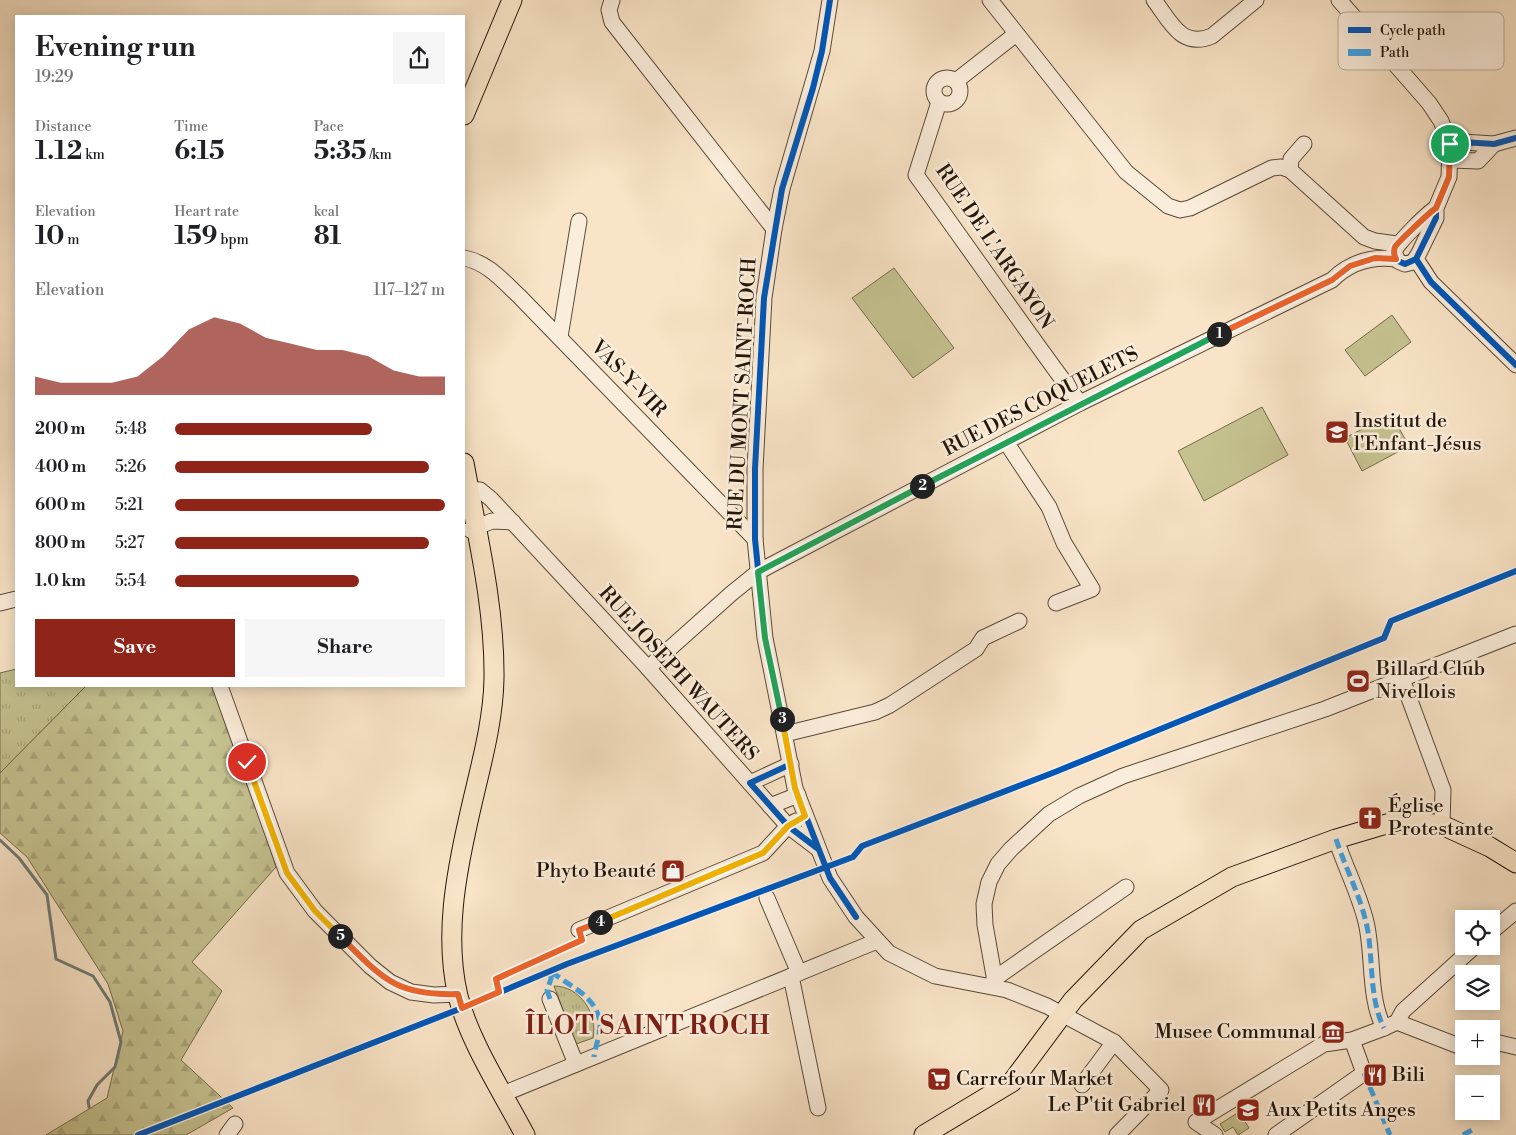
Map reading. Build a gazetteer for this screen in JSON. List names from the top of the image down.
{
  "streets": {
    "street": [
      "RUE DE L'ARGAYON",
      "VAS-Y-VIR",
      "RUE DU MONT SAINT-ROCH",
      "RUE DES COQUELETS",
      "RUE JOSEPH WAUTERS"
    ]
  },
  "crossings": [
    ["RUE DE L'ARGAYON", "RUE DES COQUELETS"],
    ["VAS-Y-VIR", "RUE DU MONT SAINT-ROCH"],
    ["RUE DU MONT SAINT-ROCH", "RUE DES COQUELETS"],
    ["RUE DU MONT SAINT-ROCH", "RUE JOSEPH WAUTERS"],
    ["RUE DES COQUELETS", "RUE JOSEPH WAUTERS"]
  ],
  "districts": ["ÎLOT SAINT ROCH"],
  "places": {
    "school or university": ["Institut de l'Enfant-Jésus", "Aux Petits Anges"],
    "sports": ["Billard Club Nivellois"],
    "church": ["Église Protestante"],
    "shop": ["Phyto Beauté"],
    "museum": ["Musee Communal"],
    "restaurant": ["Bili", "Le P'tit Gabriel"],
    "supermarket": ["Carrefour Market"]
  },
  "legend": ["Cycle path", "Path"],
  "page": {
    "heading": ["Evening run", "19:29"],
    "stats": [
      ["Distance", "1.12 km"],
      ["Time", "6:15"],
      ["Pace", "5:35 /km"],
      ["Elevation", "10 m"],
      ["Heart rate", "159 bpm"],
      ["kcal", "81"]
    ],
    "chart": ["Elevation", "117–127 m"],
    "pins": [
      "1",
      "2",
      "3",
      "4",
      "5"
    ],
    "list": [
      {
        "name": "200 m",
        "note": "5:48"
      },
      {
        "name": "400 m",
        "note": "5:26"
      },
      {
        "name": "600 m",
        "note": "5:21"
      },
      {
        "name": "800 m",
        "note": "5:27"
      },
      {
        "name": "1.0 km",
        "note": "5:54"
      }
    ],
    "buttons": ["Save", "Share"],
    "map_buttons": ["+", "−"]
  }
}
